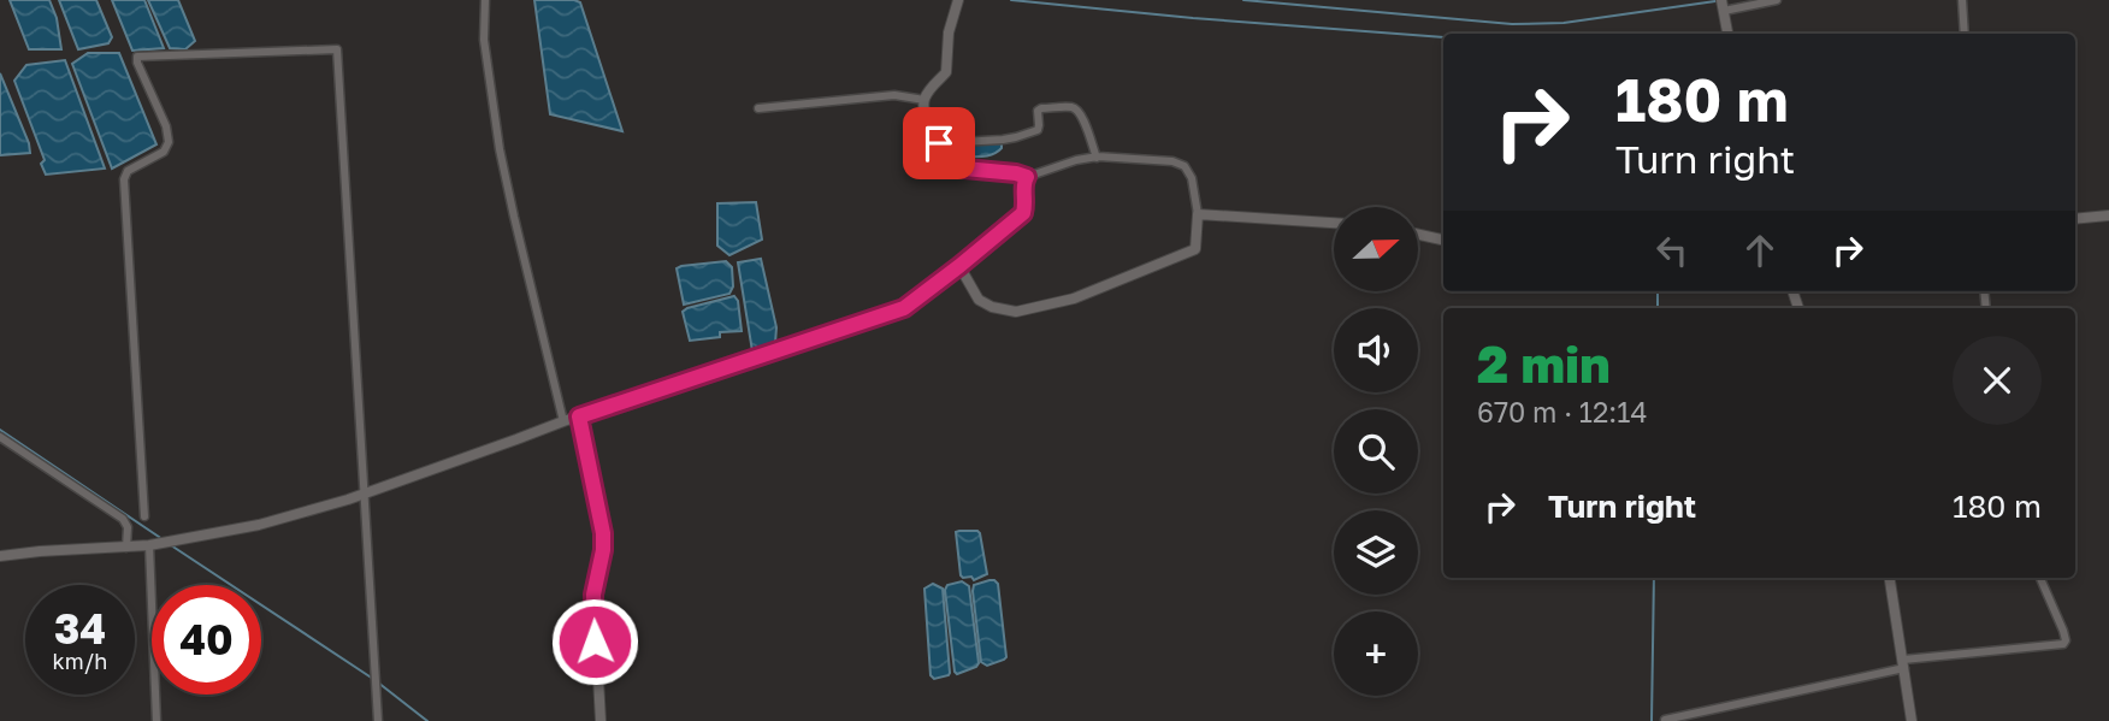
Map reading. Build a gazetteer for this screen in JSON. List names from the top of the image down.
{
  "north": "right",
  "page": {
    "turn": ["180 m", "Turn right"],
    "map_buttons": "+",
    "heading": ["2 min", "670 m · 12:14"],
    "list": [
      {
        "name": "Turn right",
        "value": "180 m"
      }
    ],
    "speed": "34 km/h",
    "limit": "40"
  }
}
